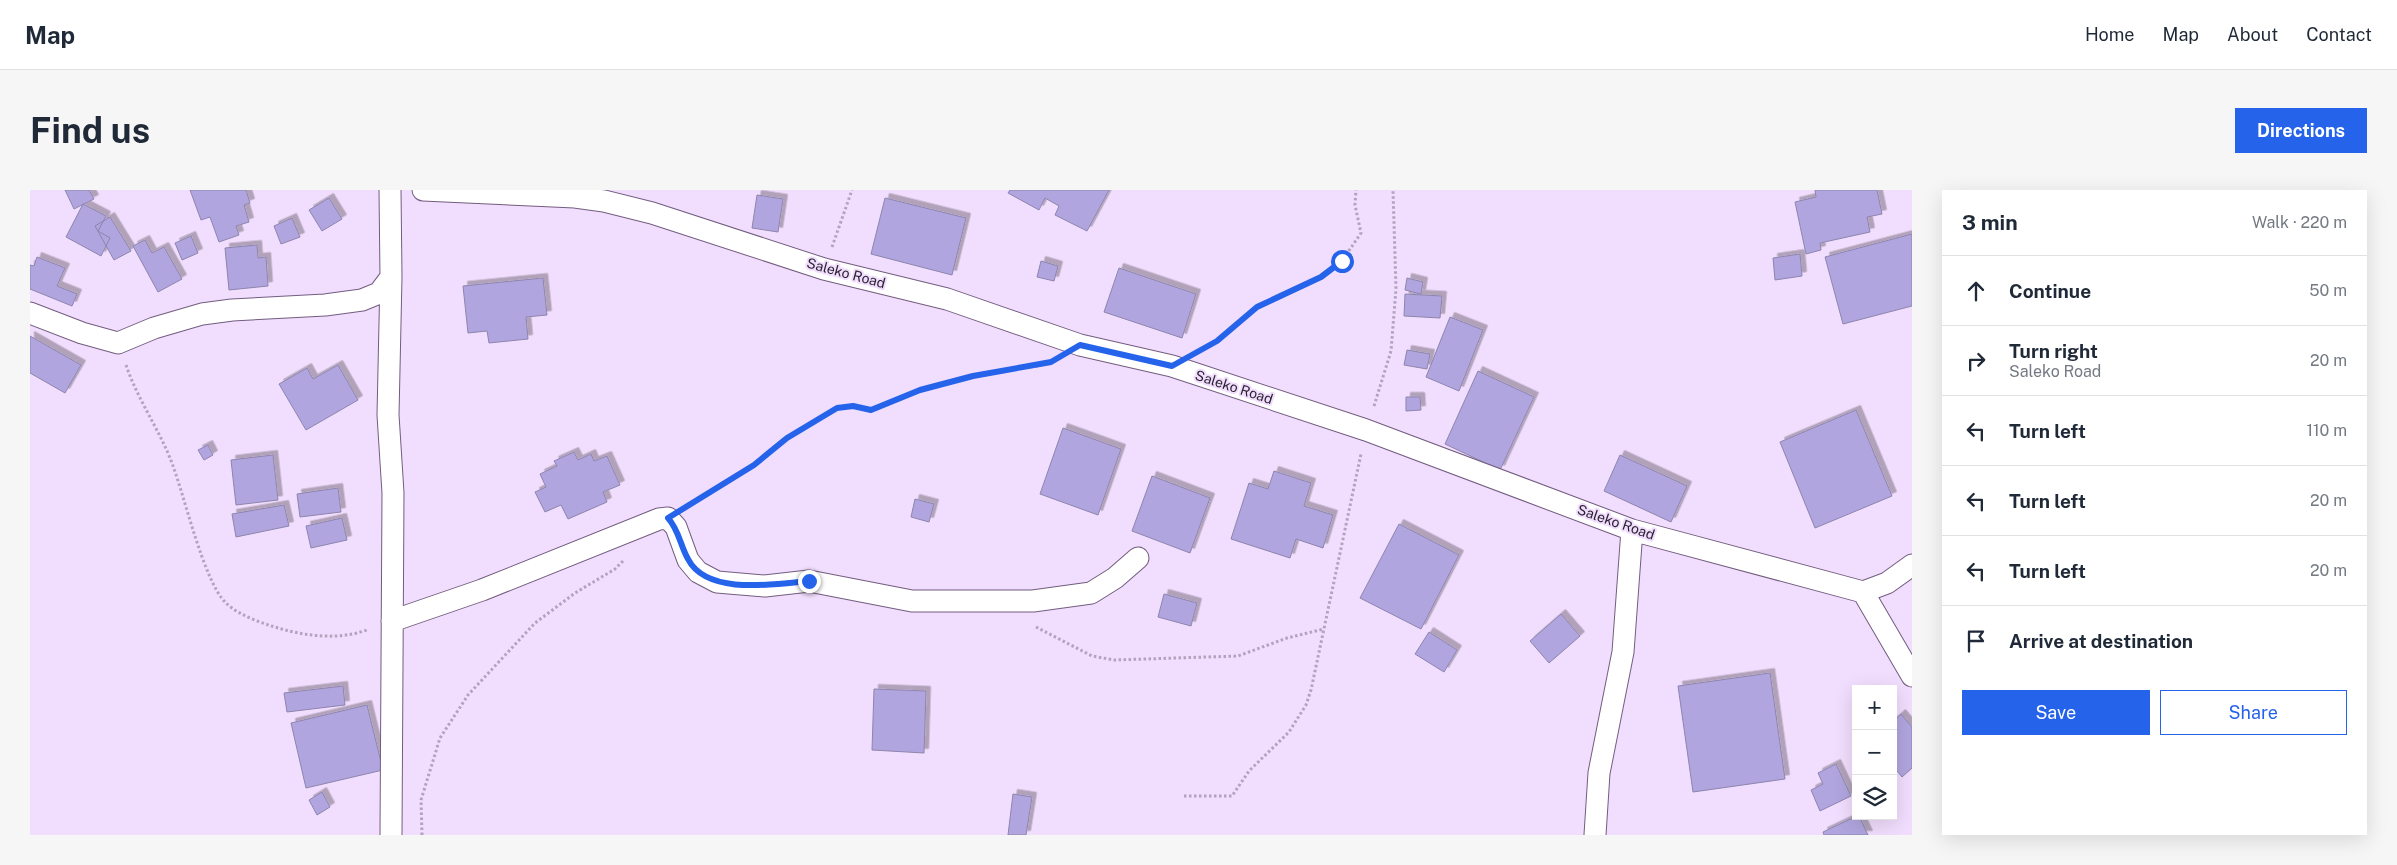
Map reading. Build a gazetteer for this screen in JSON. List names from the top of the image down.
{
  "streets": {
    "street": ["Saleko Road"]
  },
  "page": {
    "header": "Map",
    "nav": [
      "Home",
      "Map",
      "About",
      "Contact"
    ],
    "buttons": [
      "Directions",
      ["Save", "Share"]
    ],
    "title": "Find us",
    "heading": ["3 min", "Walk · 220 m"],
    "list": [
      ["Continue", "50 m"],
      ["Turn right", "Saleko Road", "20 m"],
      ["Turn left", "110 m"],
      ["Turn left", "20 m"],
      ["Turn left", "20 m"],
      "Arrive at destination"
    ],
    "map_buttons": ["+", "−"]
  }
}
